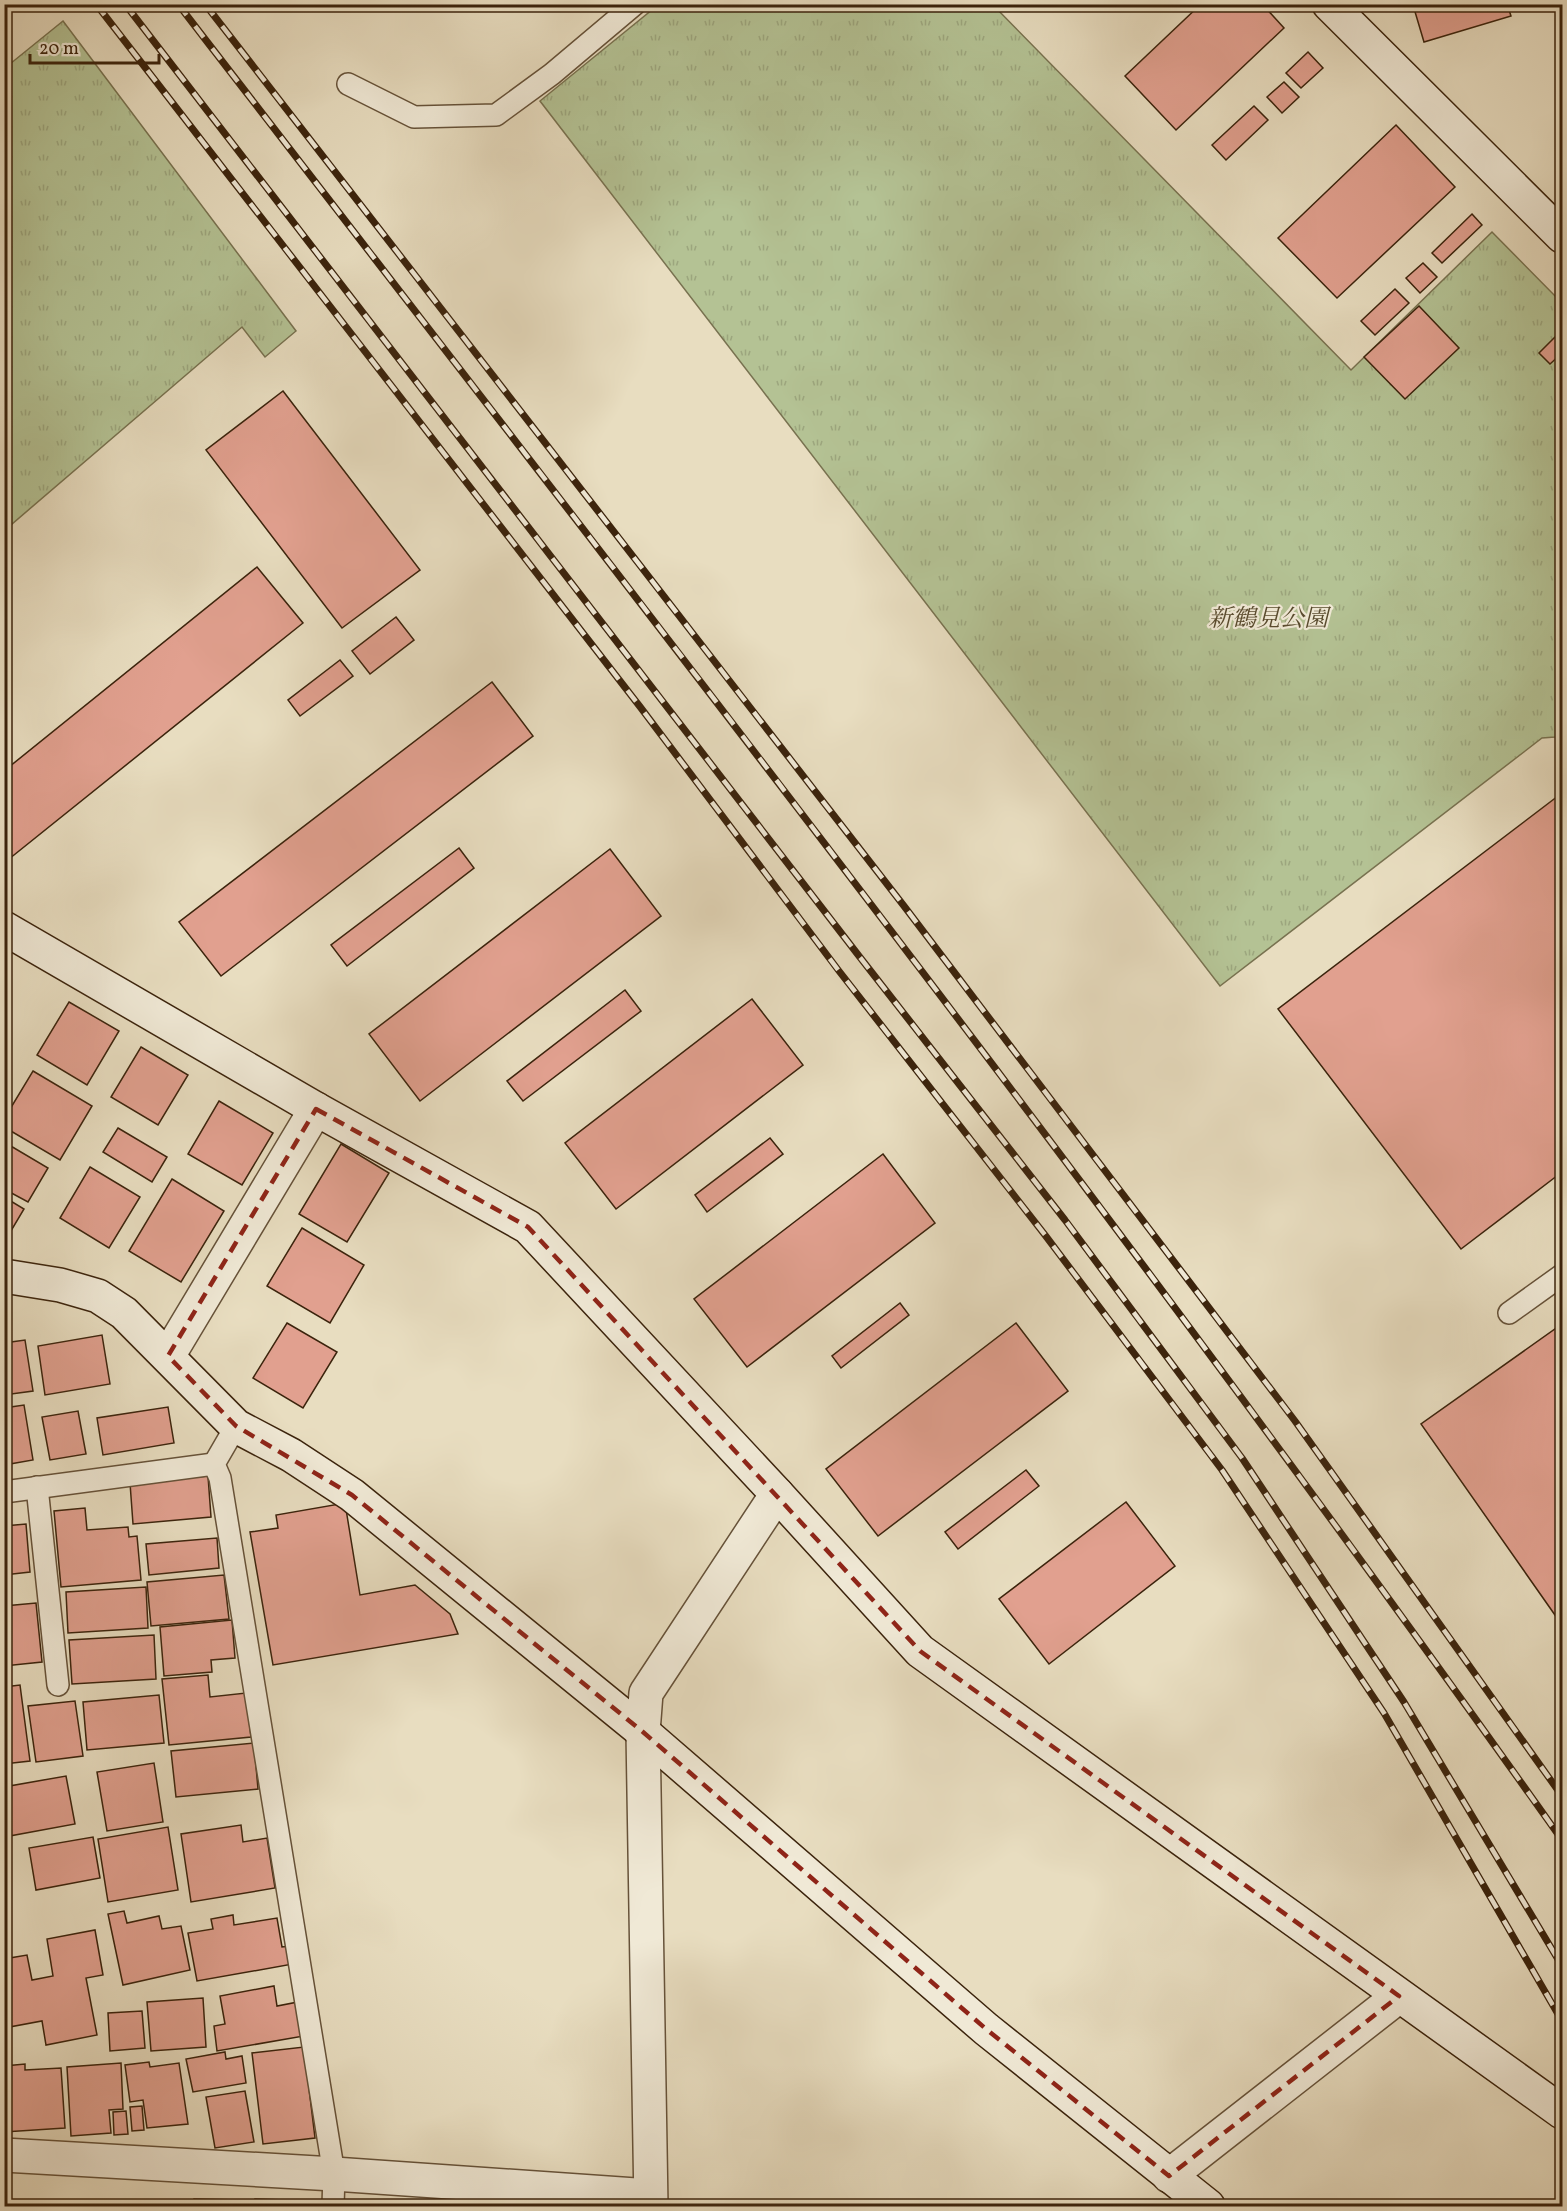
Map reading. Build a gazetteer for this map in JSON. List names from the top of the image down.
{
  "parks": ["新鶴見公園"],
  "scale_bar": "20 m"
}
